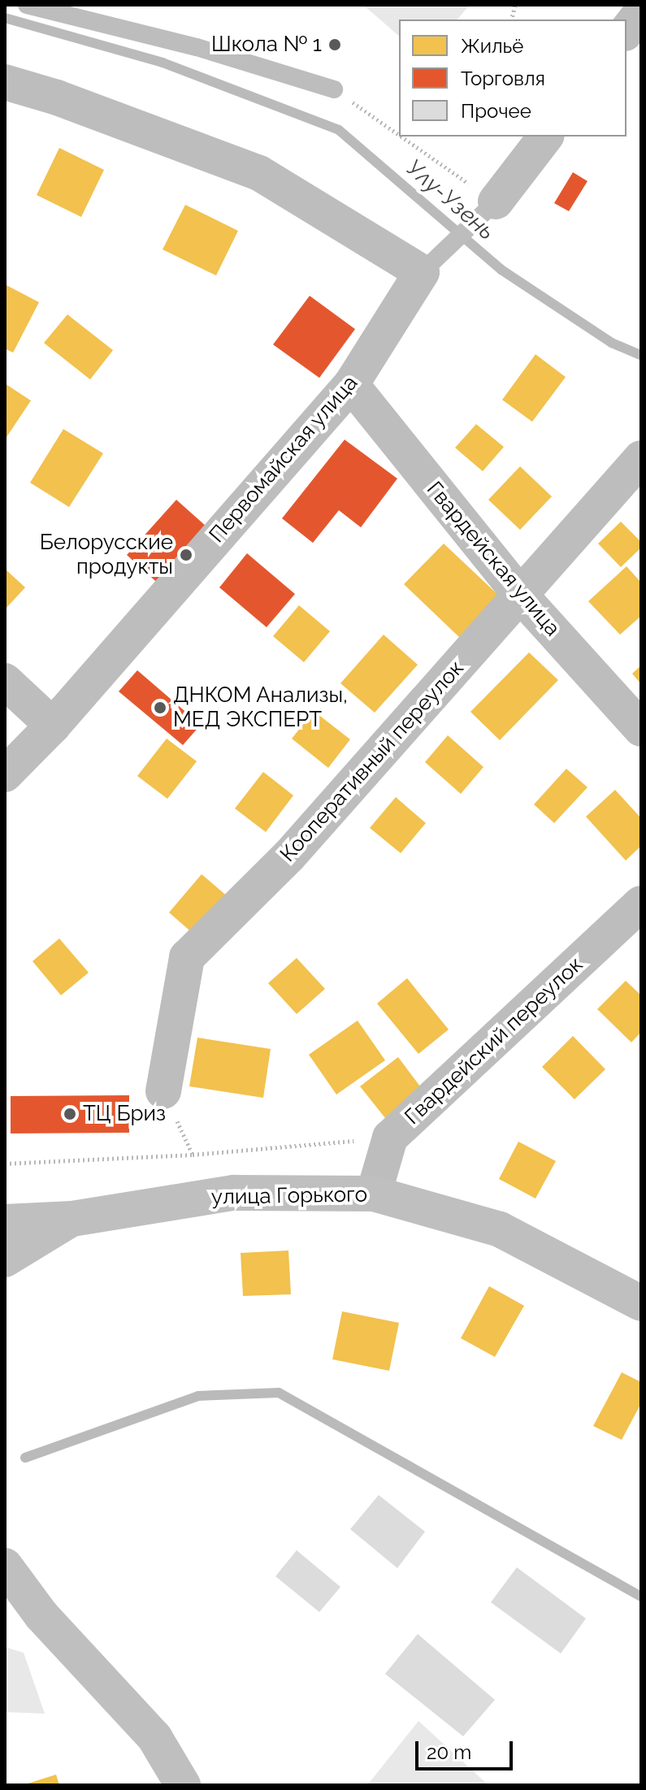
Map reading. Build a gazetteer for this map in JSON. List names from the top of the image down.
{
  "streets": {
    "main road": ["улица Горького"],
    "street": [
      "Первомайская улица",
      "Гвардейская улица",
      "Кооперативный переулок",
      "Гвардейский переулок"
    ]
  },
  "crossings": [
    ["Первомайская улица", "Гвардейская улица"],
    ["Гвардейская улица", "Кооперативный переулок"],
    ["Гвардейский переулок", "улица Горького"]
  ],
  "water": ["Улу-Узень"],
  "places": [
    "Школа № 1",
    "Белорусские продукты",
    "ДНКОМ Анализы, МЕД ЭКСПЕРТ",
    "ТЦ Бриз"
  ],
  "legend": ["Жильё", "Торговля", "Прочее"],
  "scale_bar": "20 m"
}
